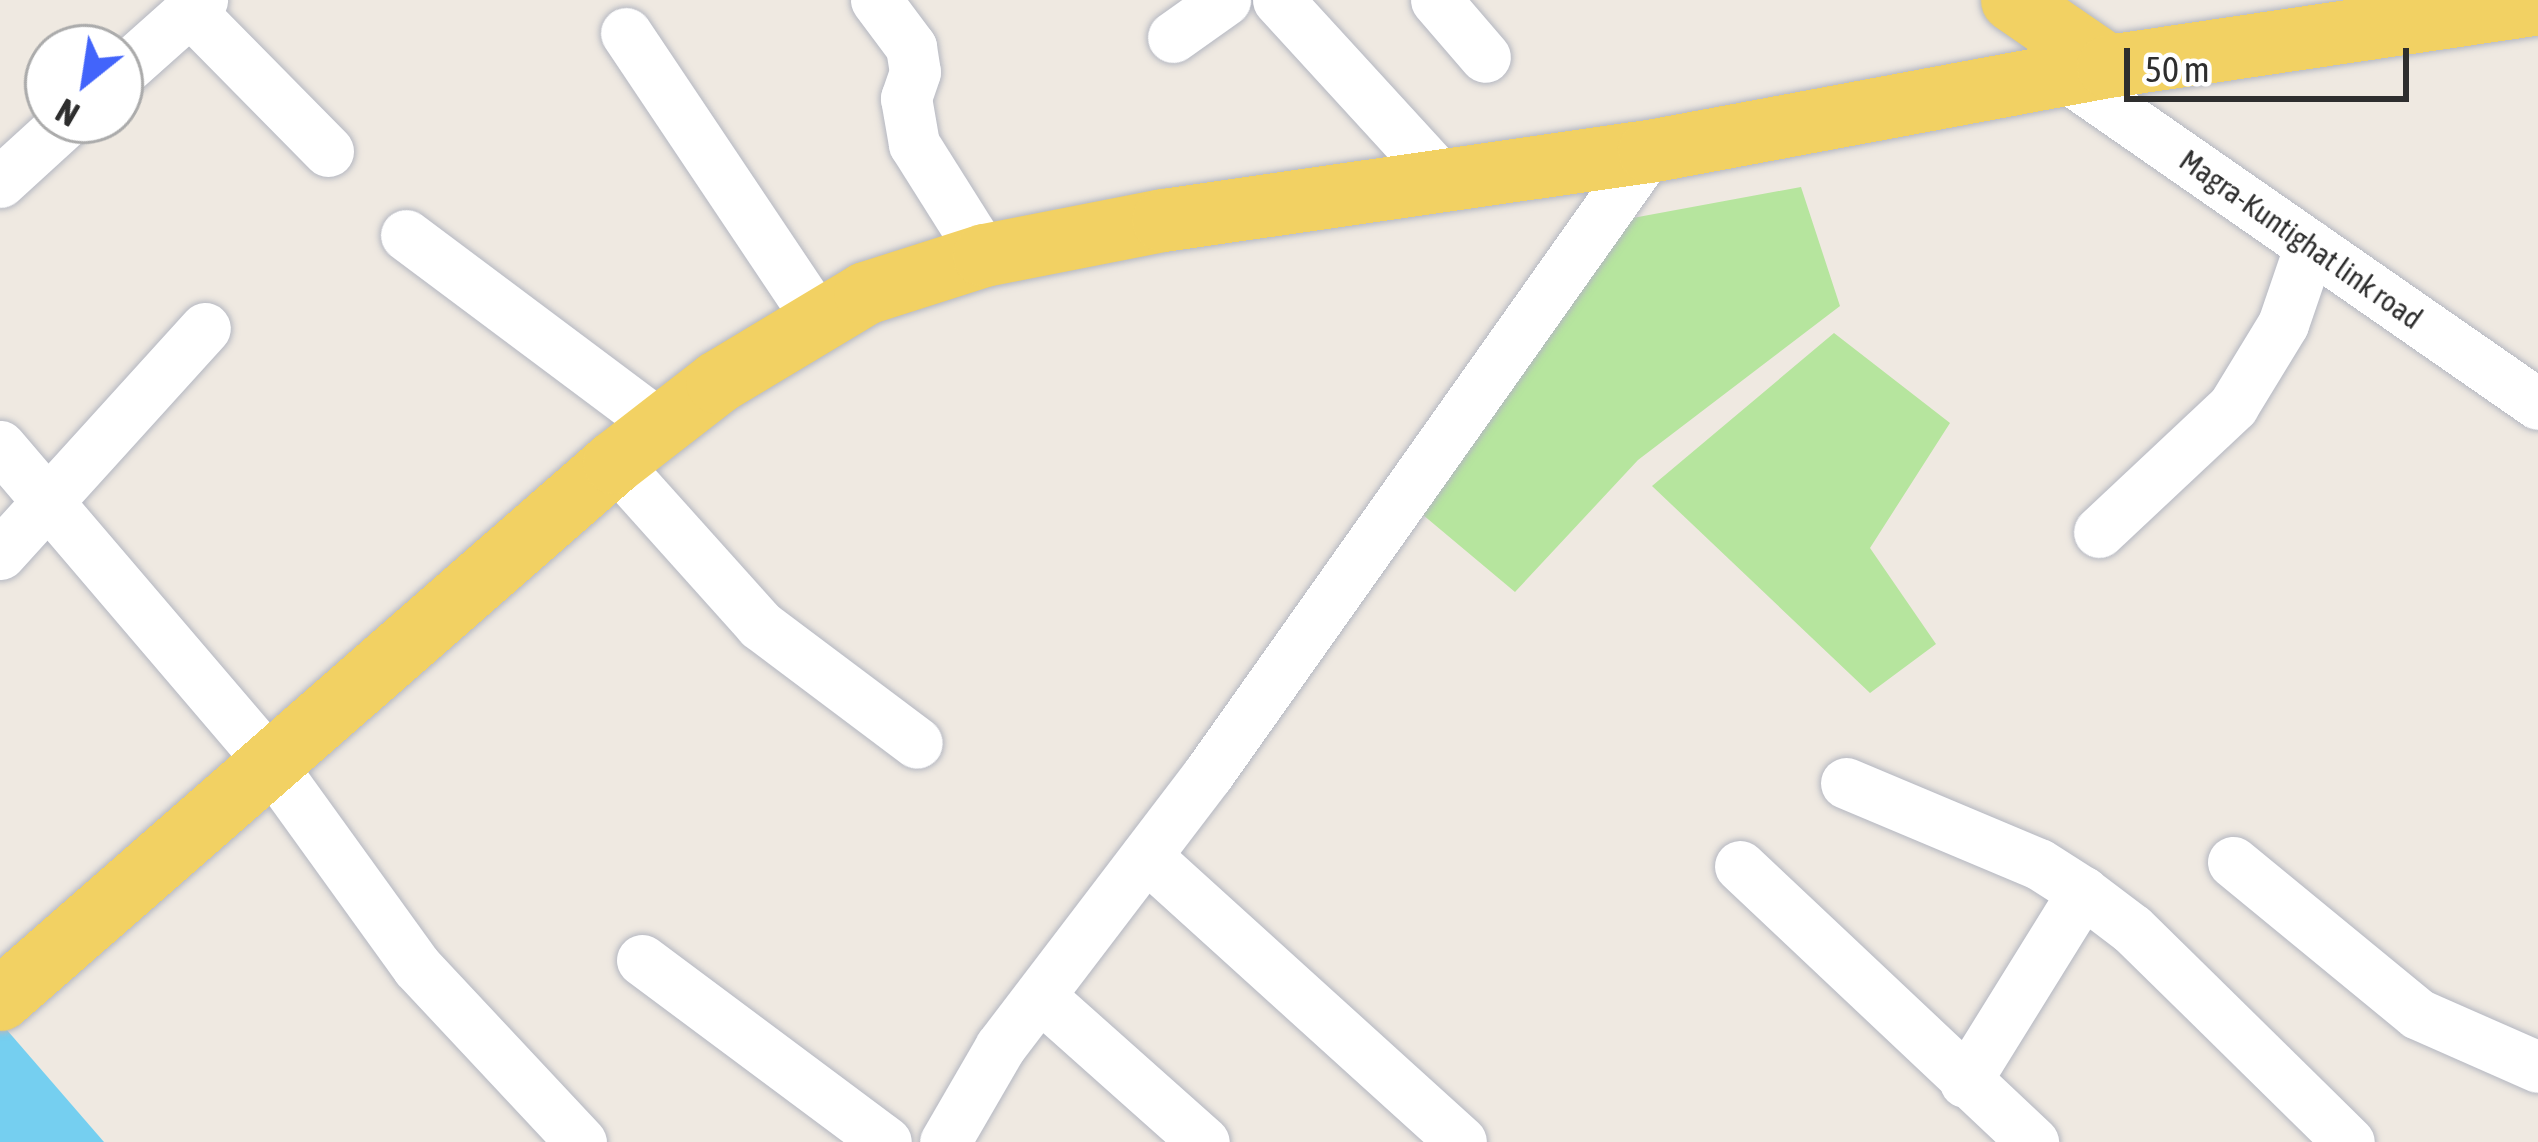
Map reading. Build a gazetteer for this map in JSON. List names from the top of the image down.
{
  "streets": {
    "street": ["Magra-Kuntighat link road"]
  },
  "scale_bar": "50 m",
  "north": "bottom left"
}
